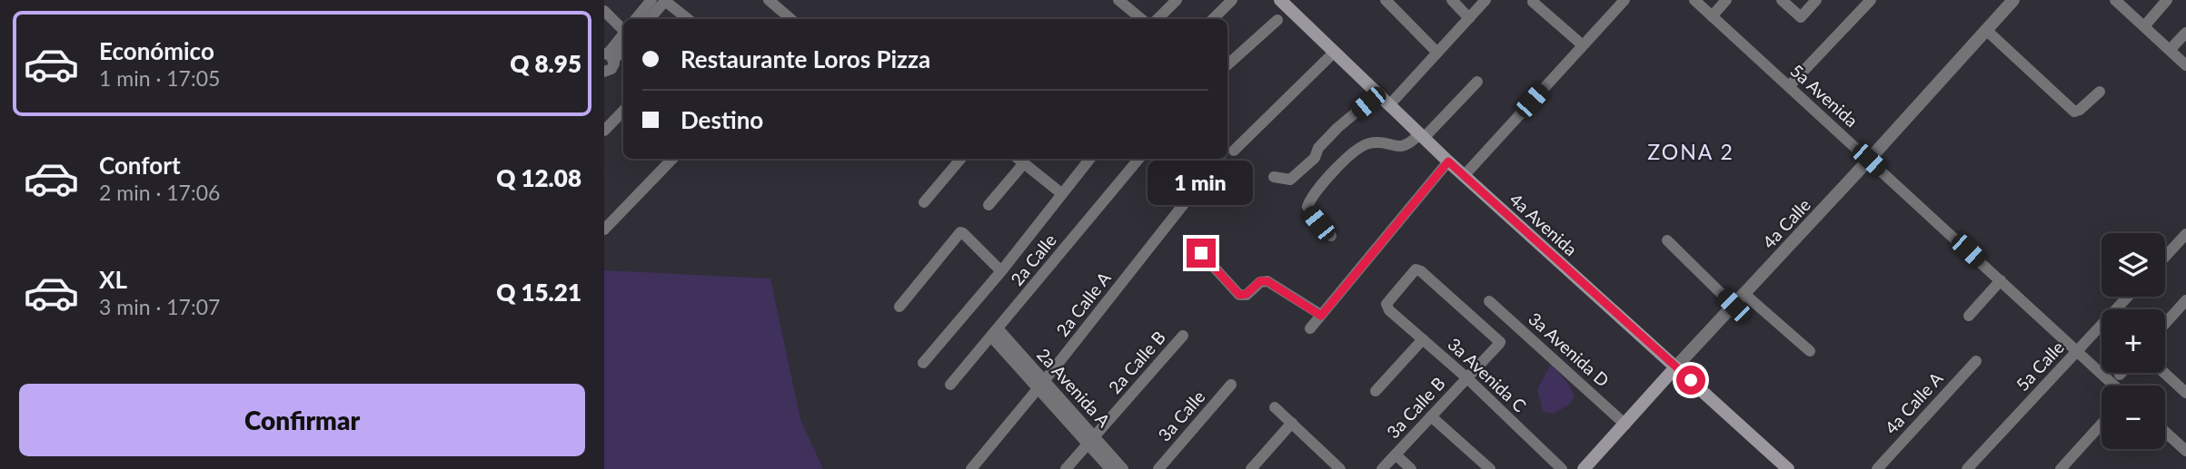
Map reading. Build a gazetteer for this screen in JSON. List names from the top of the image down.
{
  "streets": {
    "main road": ["4a Calle", "4a Avenida"],
    "street": [
      "5a Avenida",
      "2a Calle",
      "2a Calle A",
      "3a Avenida D",
      "2a Calle B",
      "5a Calle",
      "3a Avenida C",
      "2a Avenida A",
      "4a Calle A",
      "3a Calle B",
      "3a Calle"
    ]
  },
  "crossings": [
    ["5a Avenida", "4a Calle"],
    ["5a Avenida", "5a Calle"],
    ["4a Calle", "4a Avenida"],
    ["4a Calle", "3a Avenida D"],
    ["2a Calle", "2a Avenida A"],
    ["2a Calle A", "2a Avenida A"],
    ["2a Calle B", "2a Avenida A"],
    ["3a Avenida C", "3a Calle B"]
  ],
  "districts": ["ZONA 2"],
  "page": {
    "list": [
      {
        "name": "Económico",
        "note": "1 min · 17:05",
        "value": "Q 8.95"
      },
      {
        "name": "Confort",
        "note": "2 min · 17:06",
        "value": "Q 12.08"
      },
      {
        "name": "XL",
        "note": "3 min · 17:07",
        "value": "Q 15.21"
      }
    ],
    "banner": ["Restaurante Loros Pizza", "Destino"],
    "bubble": "1 min",
    "map_buttons": ["+", "−"],
    "buttons": "Confirmar"
  }
}
